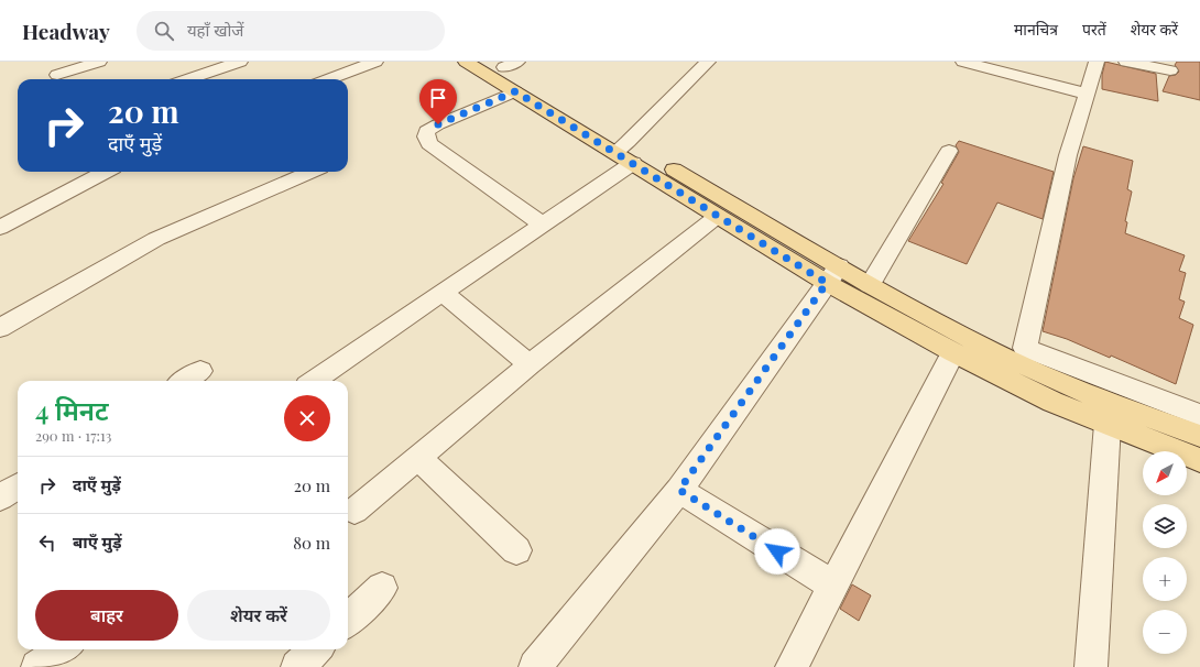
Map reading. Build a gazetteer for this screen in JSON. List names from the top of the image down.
{
  "north": "bottom left",
  "page": {
    "header": "Headway",
    "search": "यहाँ खोजें",
    "nav": ["मानचित्र", "परतें", "शेयर करें"],
    "turn": ["20 m", "दाएँ मुड़ें"],
    "heading": ["4 मिनट", "290 m · 17:13"],
    "map_buttons": ["+", "−"],
    "list": [
      {
        "name": "दाएँ मुड़ें",
        "value": "20 m"
      },
      {
        "name": "बाएँ मुड़ें",
        "value": "80 m"
      }
    ],
    "buttons": ["बाहर", "शेयर करें"]
  }
}
